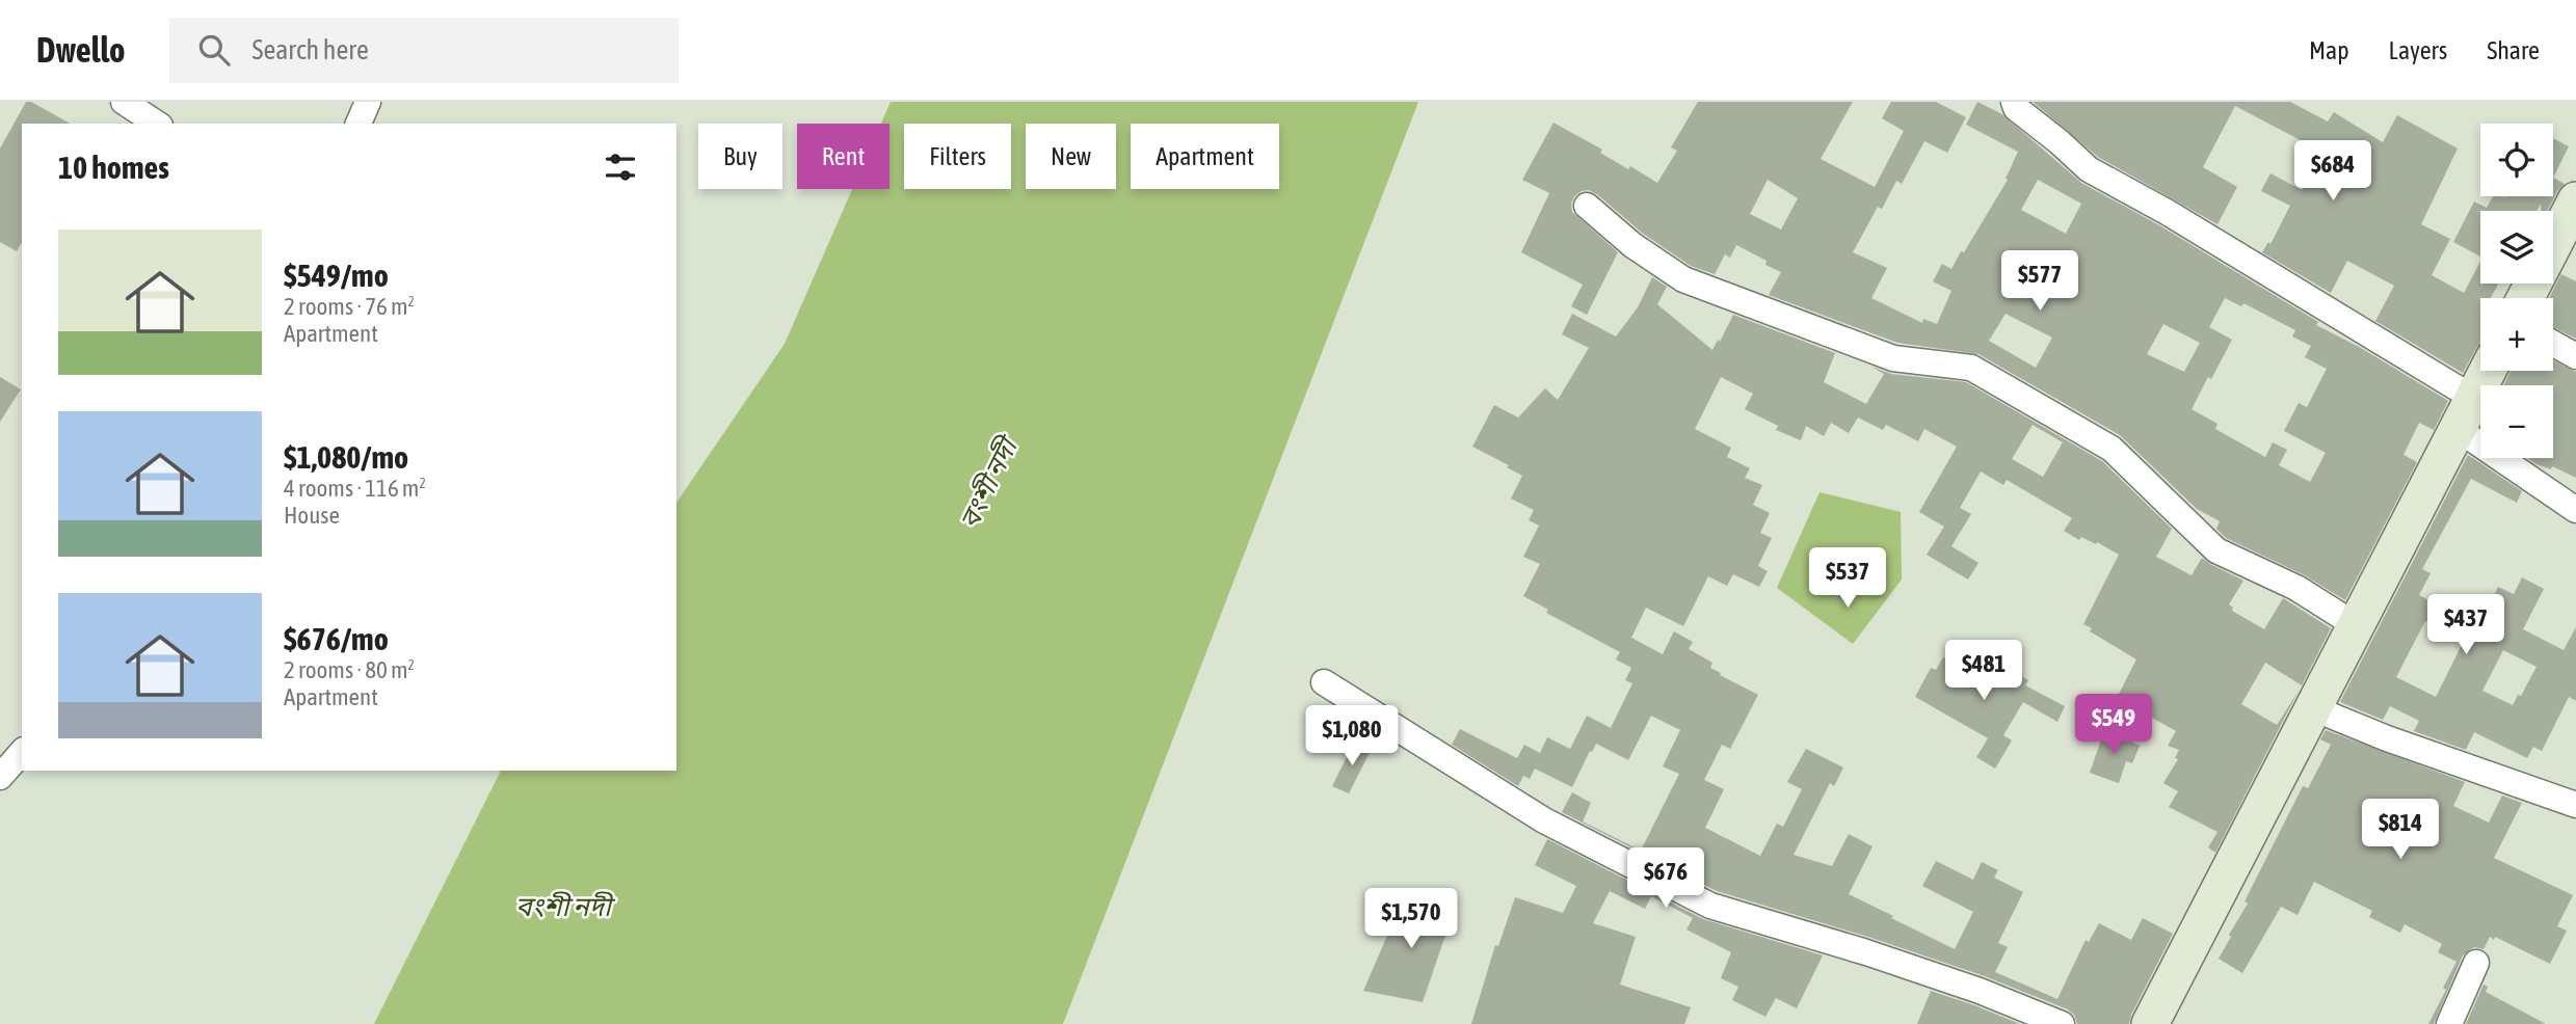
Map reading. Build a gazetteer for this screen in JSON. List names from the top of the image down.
{
  "water": ["বংশী নদী"],
  "page": {
    "header": "Dwello",
    "search": "Search here",
    "nav": ["Map", "Layers", "Share"],
    "map_buttons": ["+", "−"],
    "chip": [
      "Buy",
      "Rent",
      "Filters",
      "New",
      "Apartment"
    ],
    "heading": "10 homes",
    "price": [
      "$684",
      "$577",
      "$537",
      "$437",
      "$481",
      "$549",
      "$1,080",
      "$814",
      "$676",
      "$1,570"
    ],
    "list": [
      {
        "name": "$549/mo",
        "note": "2 rooms · 76 m² · Apartment"
      },
      {
        "name": "$1,080/mo",
        "note": "4 rooms · 116 m² · House"
      },
      {
        "name": "$676/mo",
        "note": "2 rooms · 80 m² · Apartment"
      }
    ]
  }
}
